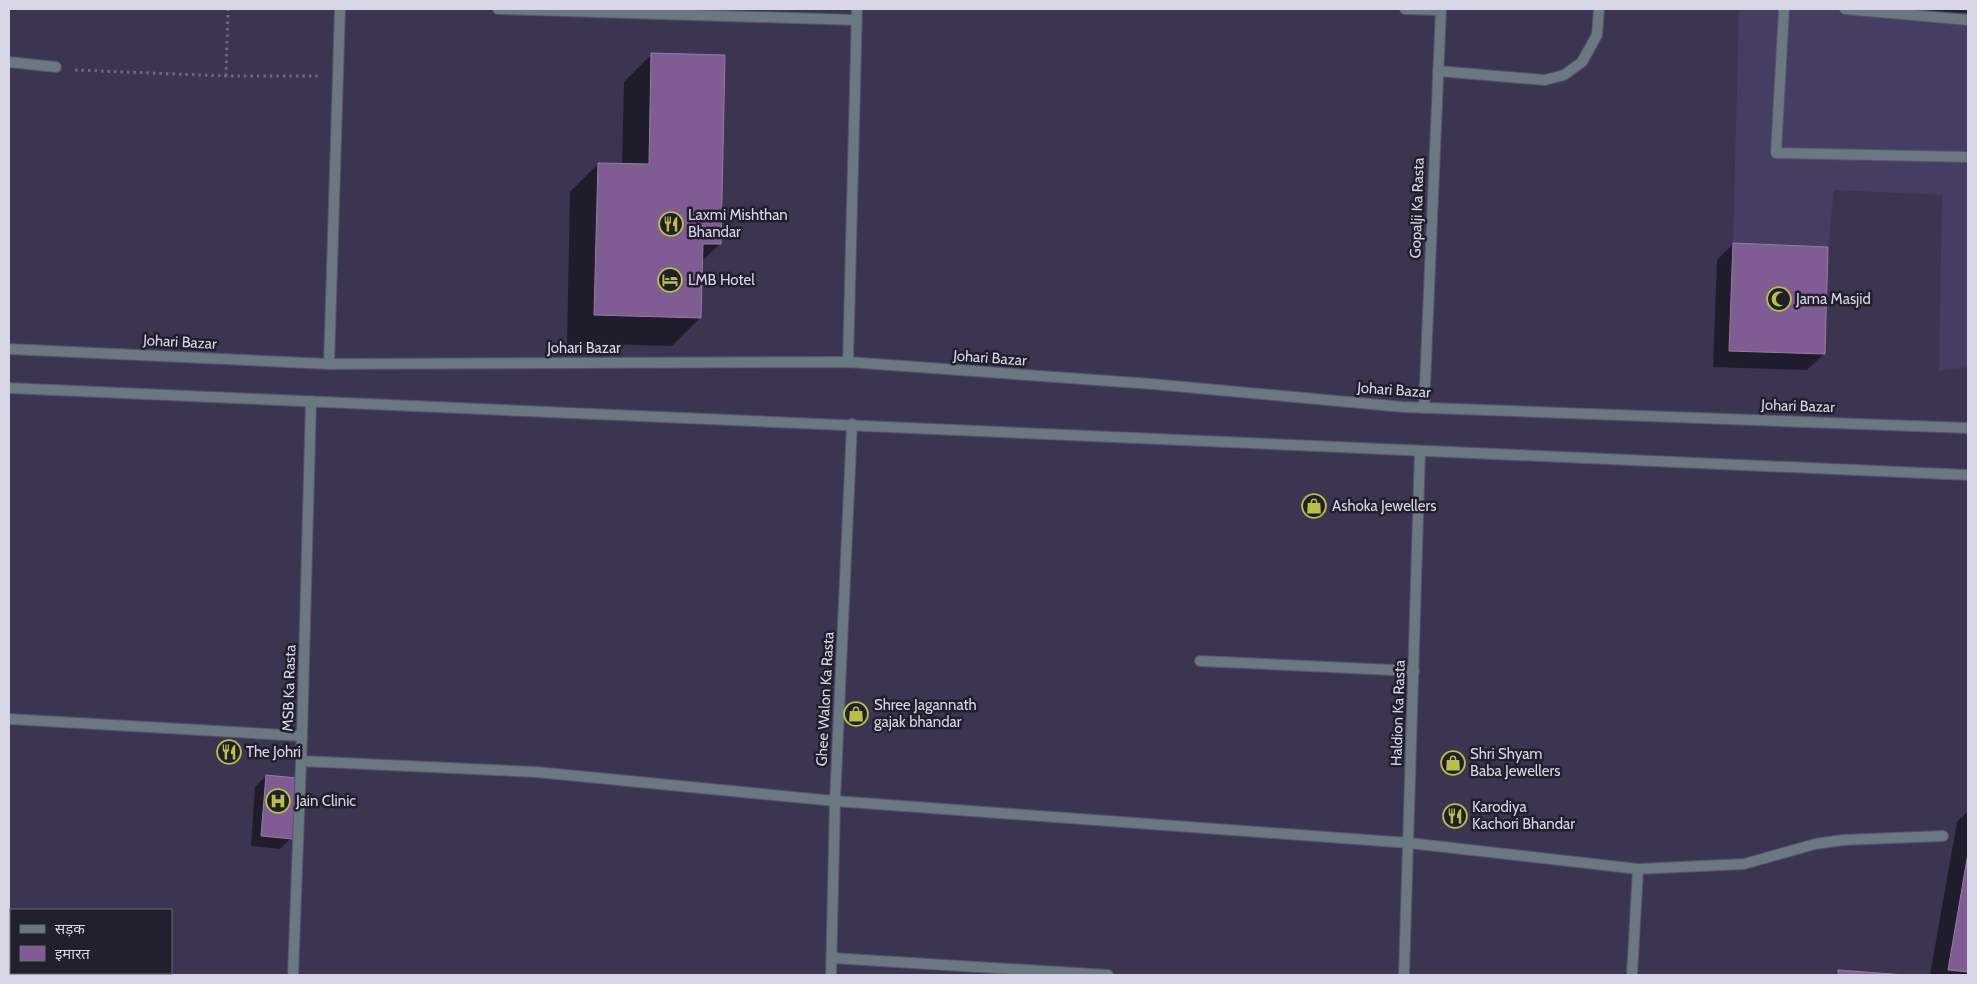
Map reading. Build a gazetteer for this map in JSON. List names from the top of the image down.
{
  "streets": {
    "street": [
      "Gopalji Ka Rasta",
      "Johari Bazar",
      "MSB Ka Rasta",
      "Ghee Walon Ka Rasta",
      "Haldion Ka Rasta"
    ]
  },
  "crossings": [
    ["Gopalji Ka Rasta", "Johari Bazar"]
  ],
  "places": {
    "restaurant": ["Laxmi Mishthan Bhandar", "The Johri", "Karodiya Kachori Bhandar"],
    "hotel": ["LMB Hotel"],
    "mosque": ["Jama Masjid"],
    "shop": ["Ashoka Jewellers", "Shree Jagannath gajak bhandar", "Shri Shyam Baba Jewellers"],
    "hospital": ["Jain Clinic"]
  },
  "legend": ["सड़क", "इमारत"]
}
